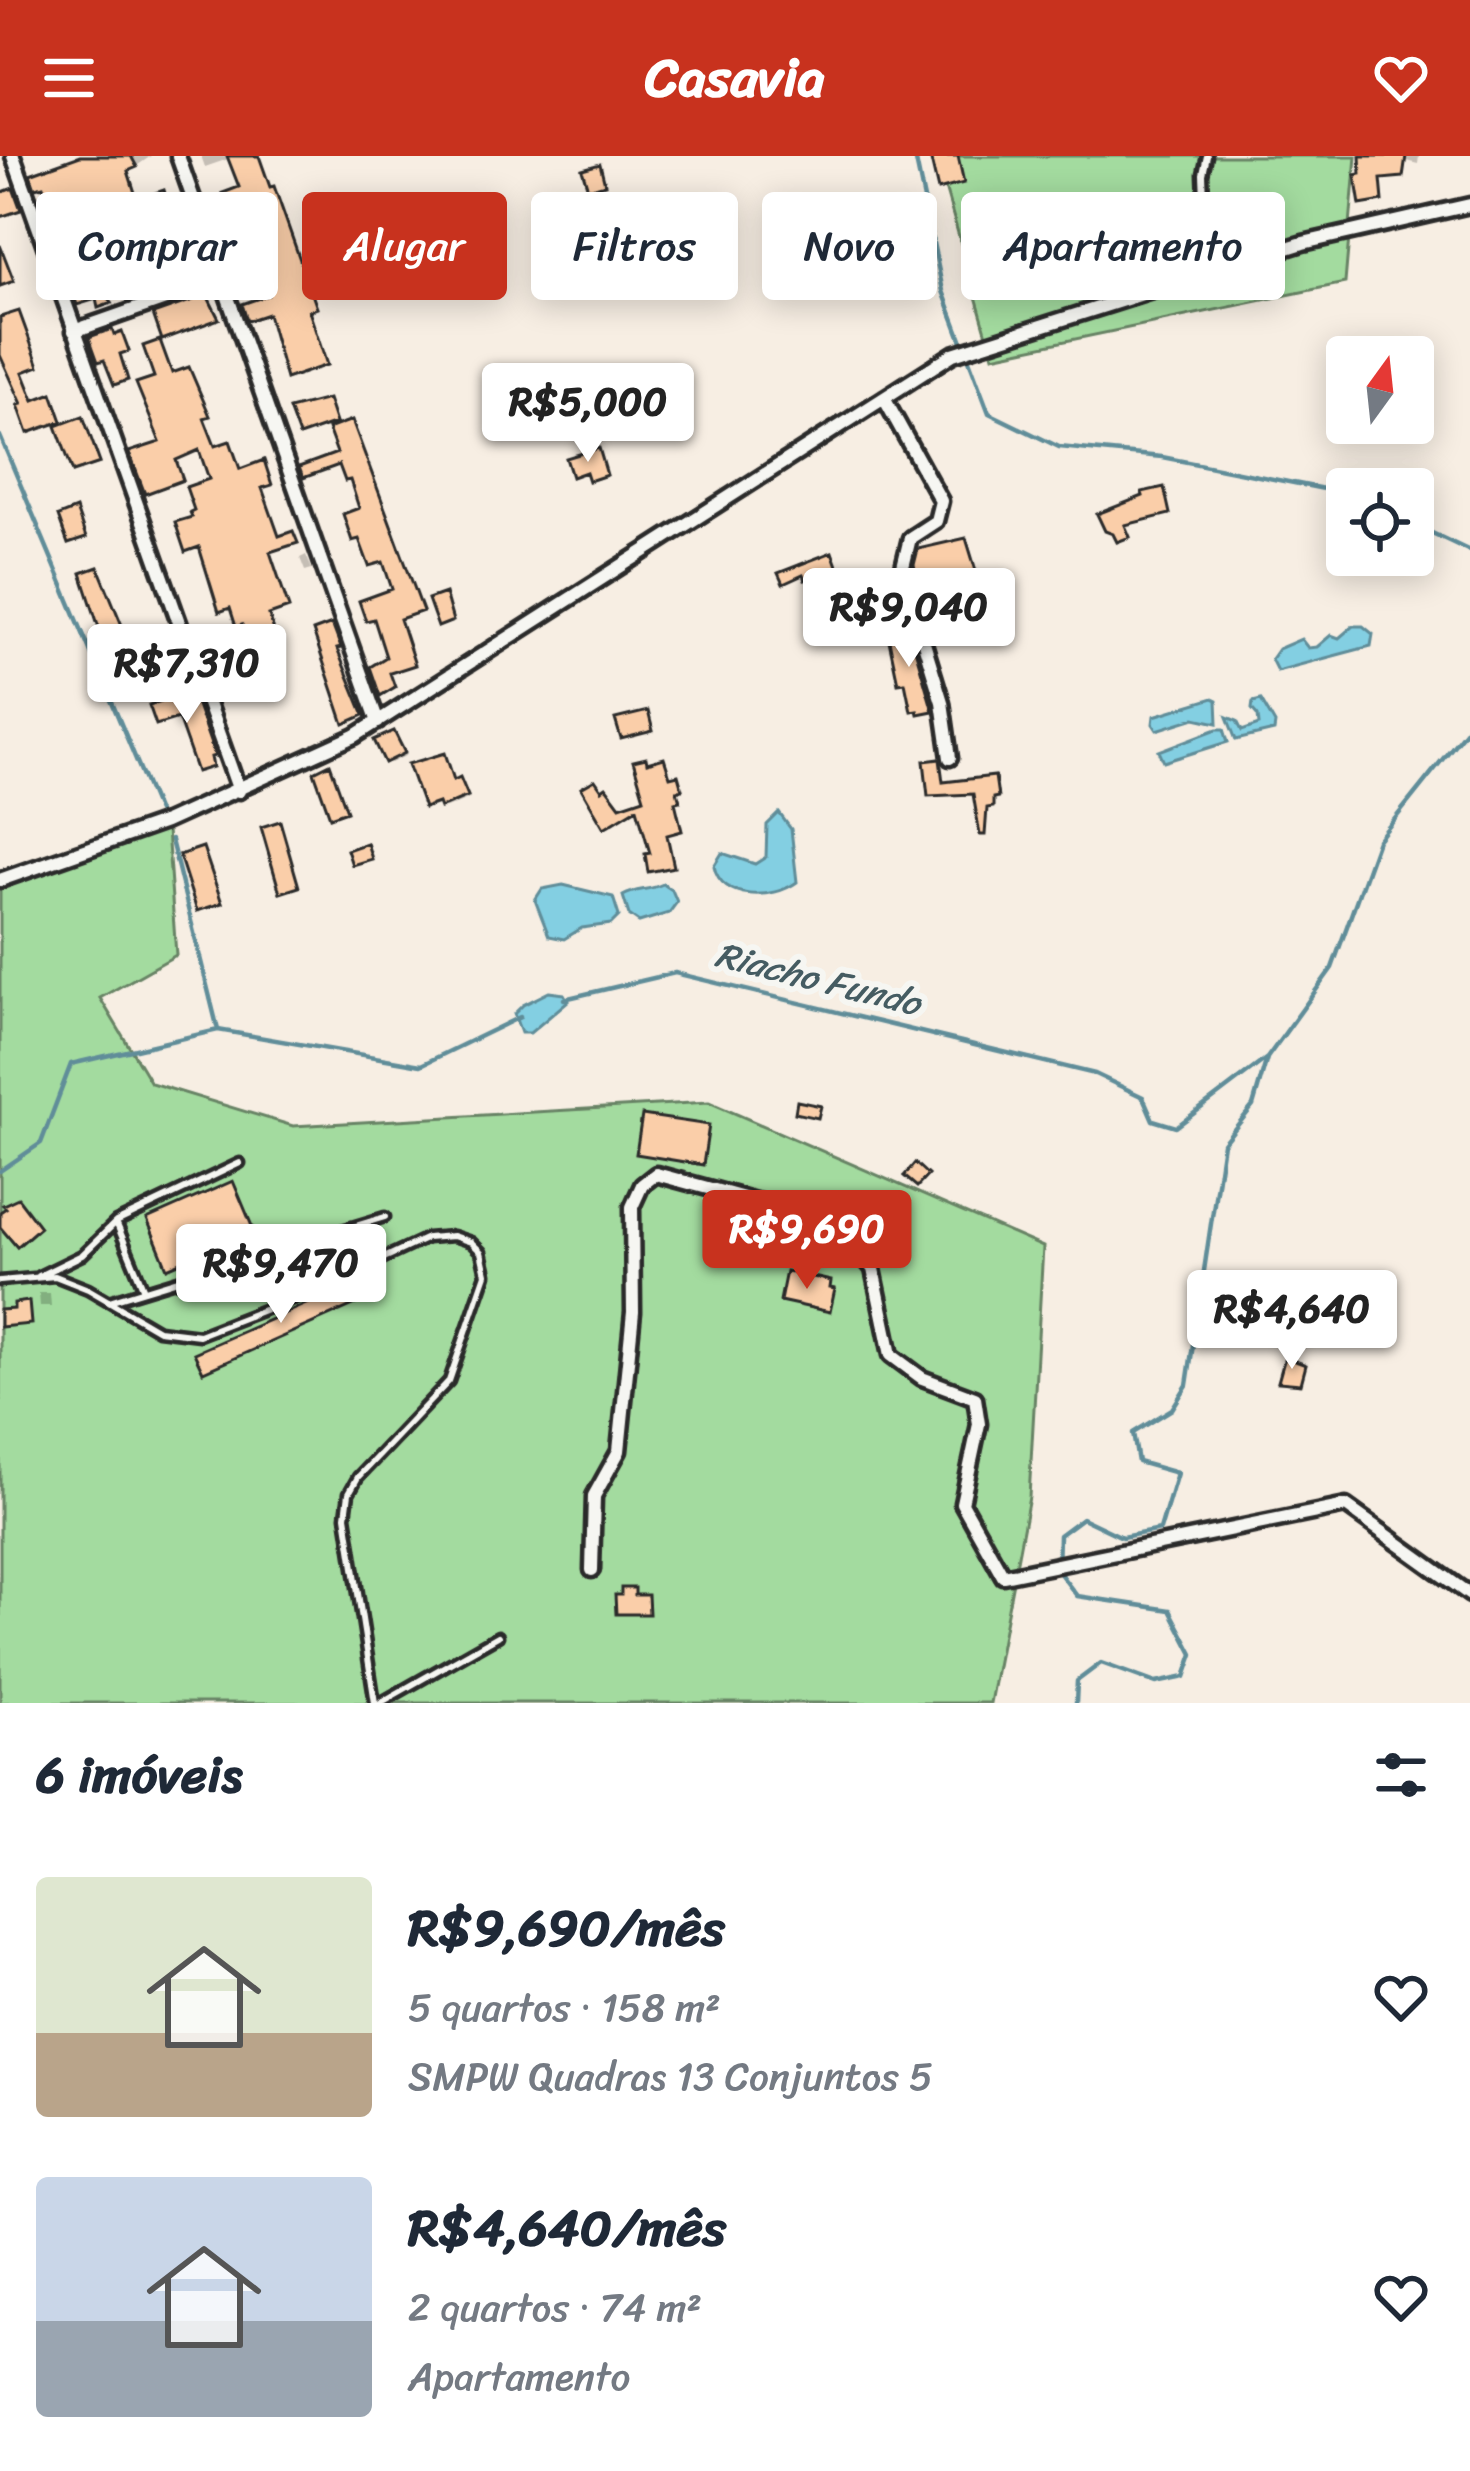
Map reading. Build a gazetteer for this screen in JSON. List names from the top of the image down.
{
  "water": ["Riacho Fundo"],
  "north": "top",
  "page": {
    "header": "Casavia",
    "chip": [
      "Comprar",
      "Alugar",
      "Filtros",
      "Novo",
      "Apartamento"
    ],
    "price": [
      "R$5,000",
      "R$9,040",
      "R$7,310",
      "R$9,690",
      "R$9,470",
      "R$4,640"
    ],
    "heading": "6 imóveis",
    "list": [
      {
        "name": "R$9,690/mês",
        "note": "5 quartos · 158 m² · SMPW Quadras 13 Conjuntos 5"
      },
      {
        "name": "R$4,640/mês",
        "note": "2 quartos · 74 m² · Apartamento"
      }
    ]
  }
}
